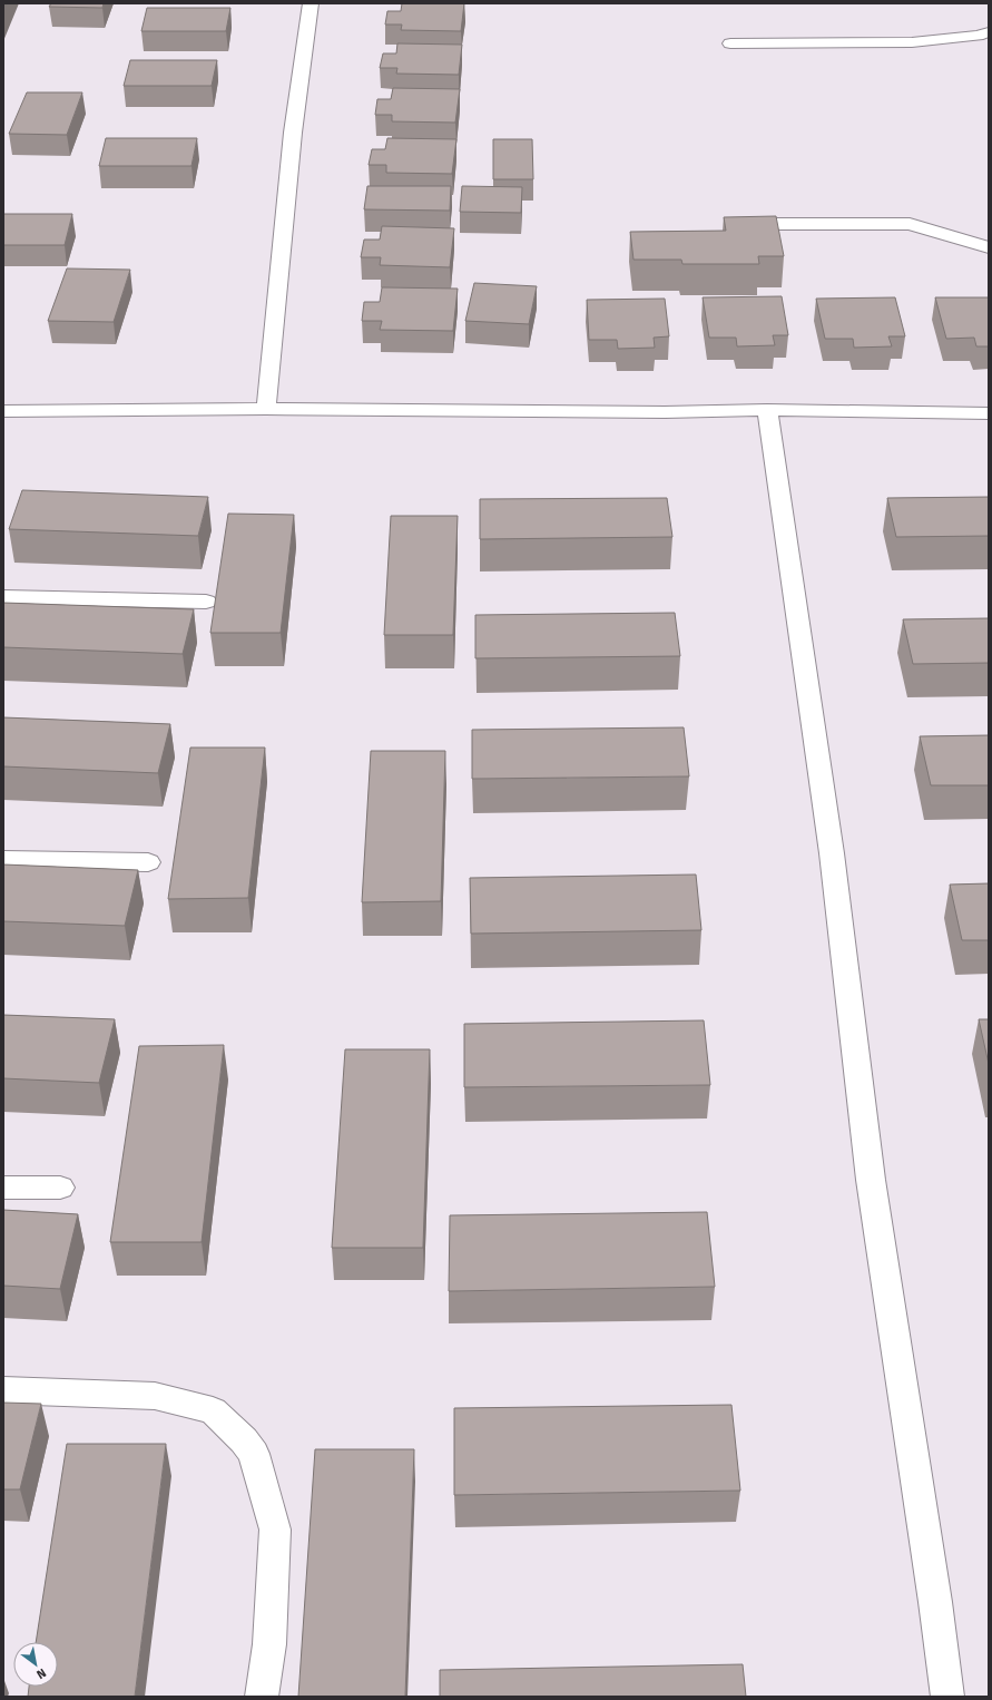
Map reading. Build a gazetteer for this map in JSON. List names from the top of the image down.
{
  "north": "bottom right"
}
